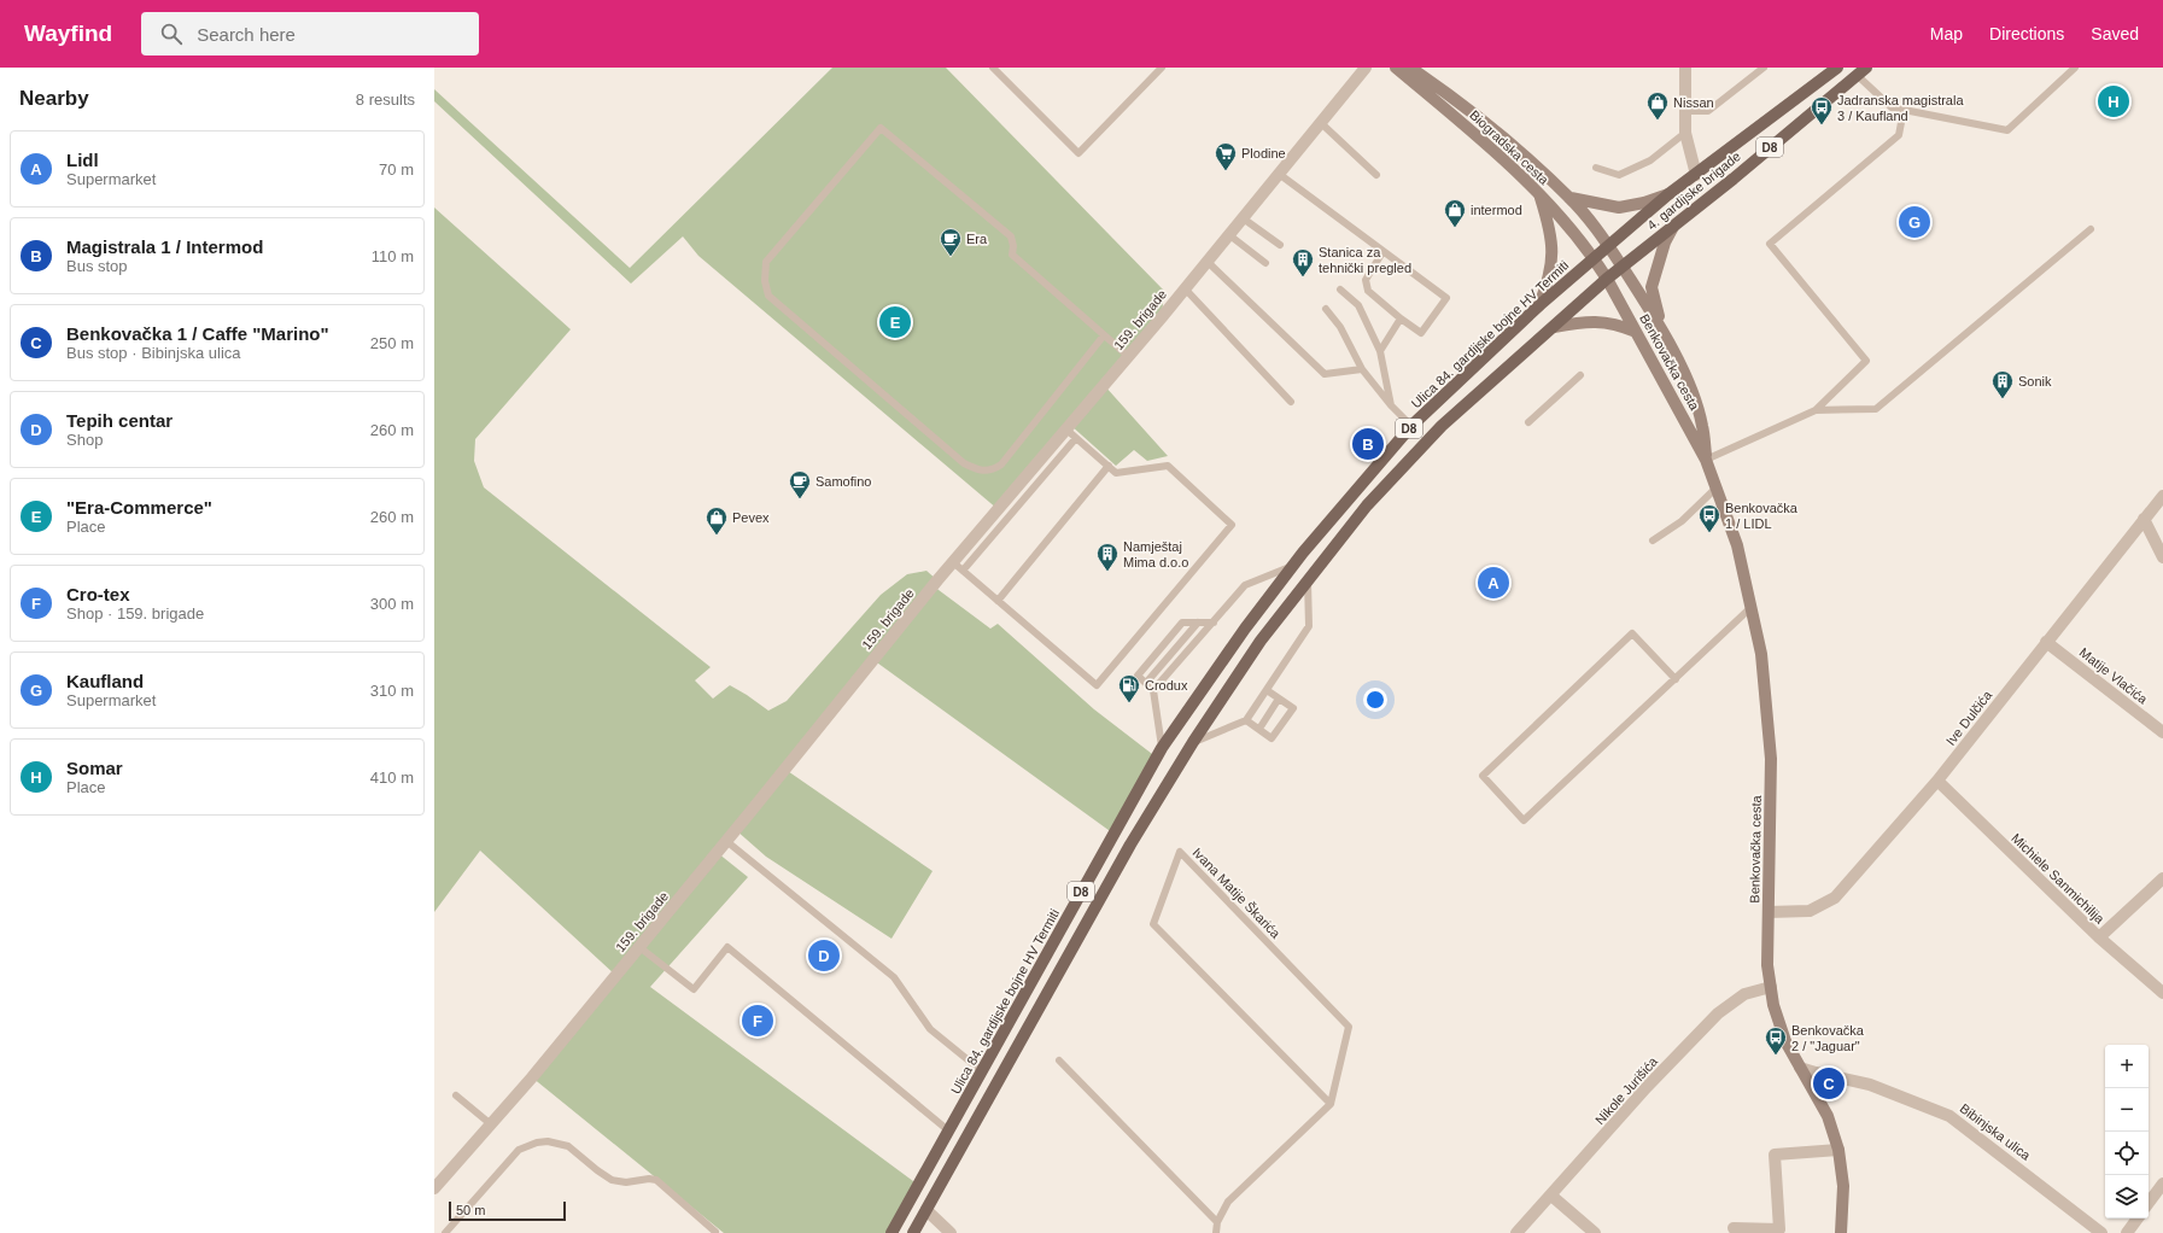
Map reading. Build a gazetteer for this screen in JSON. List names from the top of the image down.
{
  "streets": {
    "main road": [
      "Biogradska cesta",
      "D8",
      "4. gardijske brigade",
      "Ulica 84. gardijske bojne HV Termiti",
      "Benkovačka cesta"
    ],
    "street": [
      "159. brigade",
      "Matije Vlačića",
      "Ive Dulčića",
      "Michiele Sanmichilija",
      "Nikole Jurišića",
      "Bibinjska ulica"
    ],
    "lane": ["Ivana Matije Škarića"]
  },
  "crossings": [
    ["Biogradska cesta", "D8"],
    ["Biogradska cesta", "4. gardijske brigade"],
    ["Biogradska cesta", "Ulica 84. gardijske bojne HV Termiti"],
    ["Biogradska cesta", "Benkovačka cesta"],
    ["D8", "4. gardijske brigade"],
    ["D8", "Benkovačka cesta"],
    ["4. gardijske brigade", "Ulica 84. gardijske bojne HV Termiti"],
    ["4. gardijske brigade", "Benkovačka cesta"],
    ["Benkovačka cesta", "Ive Dulčića"],
    ["Benkovačka cesta", "Nikole Jurišića"],
    ["Benkovačka cesta", "Bibinjska ulica"],
    ["Matije Vlačića", "Ive Dulčića"],
    ["Ive Dulčića", "Michiele Sanmichilija"]
  ],
  "places": {
    "shop": ["Nissan", "intermod", "Pevex"],
    "bus stop": ["Jadranska magistrala 3 / Kaufland", "Benkovačka 1 / LIDL", "Benkovačka 2 / \"Jaguar\""],
    "supermarket": ["Plodine"],
    "cafe": ["Era", "Samofino"],
    "building": ["Stanica za tehnički pregled", "Sonik", "Namještaj Mima d.o.o"],
    "fuel station": ["Crodux"]
  },
  "scale_bar": "50 m",
  "page": {
    "header": "Wayfind",
    "search": "Search here",
    "nav": ["Map", "Directions", "Saved"],
    "heading": ["Nearby", "8 results"],
    "pins": [
      "H",
      "G",
      "E",
      "B",
      "A",
      "D",
      "F",
      "C"
    ],
    "list": [
      {
        "mark": "A",
        "name": "Lidl",
        "note": "Supermarket",
        "value": "70 m"
      },
      {
        "mark": "B",
        "name": "Magistrala 1 / Intermod",
        "note": "Bus stop",
        "value": "110 m"
      },
      {
        "mark": "C",
        "name": "Benkovačka 1 / Caffe \"Marino\"",
        "note": "Bus stop · Bibinjska ulica",
        "value": "250 m"
      },
      {
        "mark": "D",
        "name": "Tepih centar",
        "note": "Shop",
        "value": "260 m"
      },
      {
        "mark": "E",
        "name": "\"Era-Commerce\"",
        "note": "Place",
        "value": "260 m"
      },
      {
        "mark": "F",
        "name": "Cro-tex",
        "note": "Shop · 159. brigade",
        "value": "300 m"
      },
      {
        "mark": "G",
        "name": "Kaufland",
        "note": "Supermarket",
        "value": "310 m"
      },
      {
        "mark": "H",
        "name": "Somar",
        "note": "Place",
        "value": "410 m"
      }
    ],
    "map_buttons": ["+", "−"],
    "scale": "50 m"
  }
}
